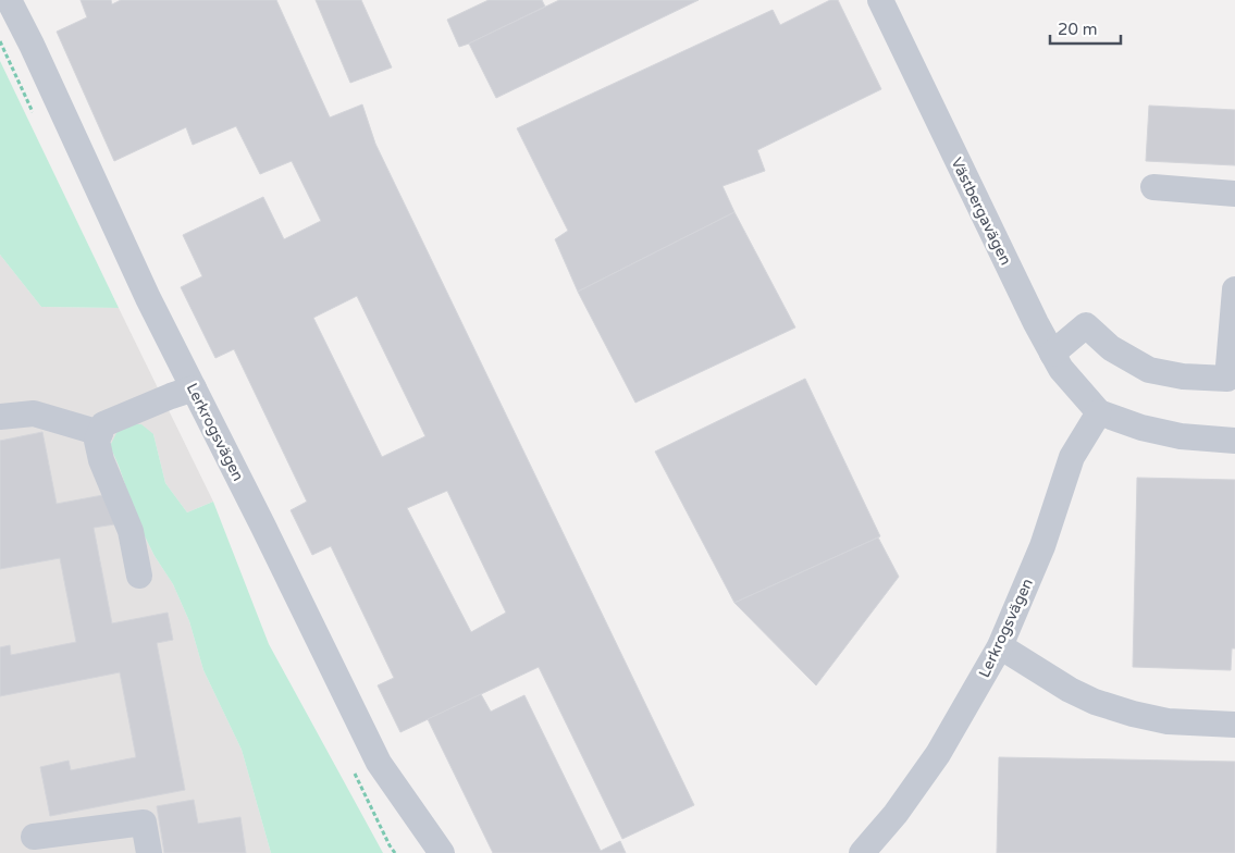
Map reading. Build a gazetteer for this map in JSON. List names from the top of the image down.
{
  "streets": {
    "street": ["Västbergavägen", "Lerkrogsvägen"]
  },
  "crossings": [
    ["Västbergavägen", "Lerkrogsvägen"]
  ],
  "scale_bar": "20 m"
}
